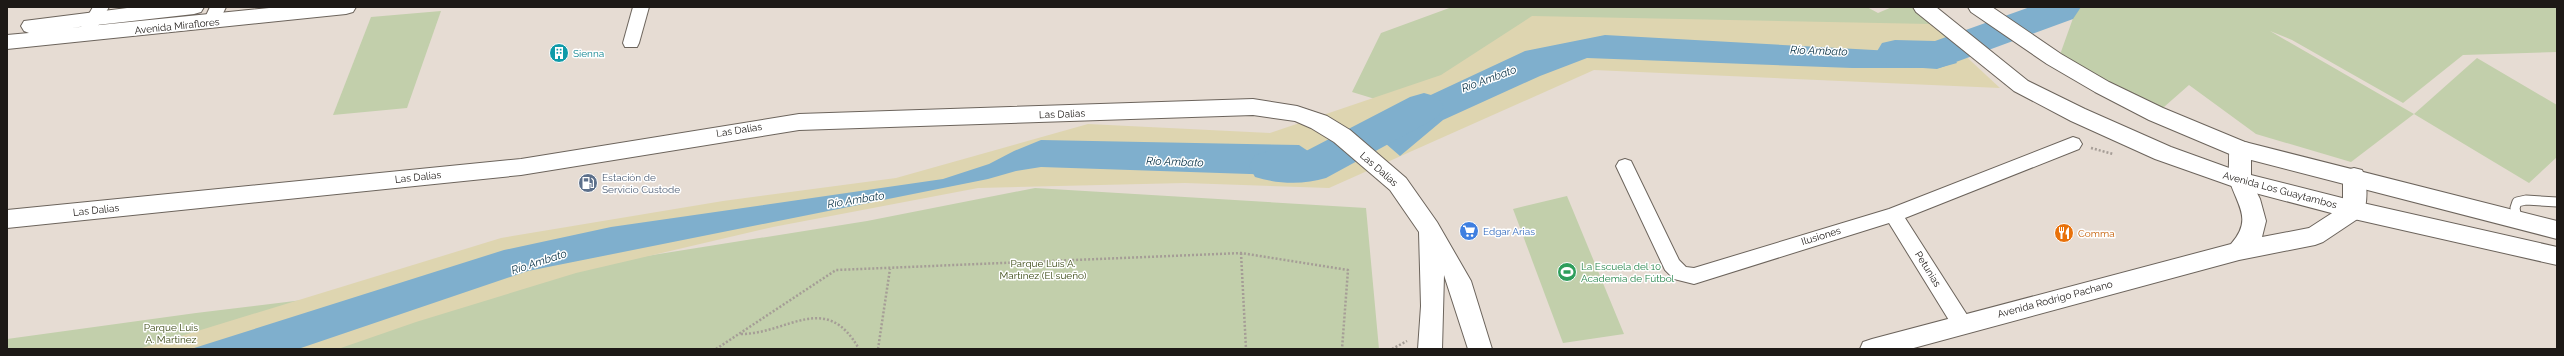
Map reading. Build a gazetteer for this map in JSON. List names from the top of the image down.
{
  "streets": {
    "main road": [
      "Avenida Miraflores",
      "Las Dalias",
      "Avenida Los Guaytambos",
      "Avenida Rodrigo Pachano"
    ],
    "street": ["Ilusiones", "Petunias"]
  },
  "crossings": [
    ["Avenida Los Guaytambos", "Avenida Rodrigo Pachano"],
    ["Ilusiones", "Petunias"],
    ["Petunias", "Avenida Rodrigo Pachano"]
  ],
  "water": ["Río Ambato"],
  "parks": ["Parque Luis A. Martínez (El sueño)", "Parque Luis A. Martinez"],
  "places": {
    "building": ["Sienna"],
    "fuel station": ["Estación de Servicio Custode"],
    "supermarket": ["Edgar Arias"],
    "restaurant": ["Comma"],
    "sports": ["La Escuela del 10 Academia de Fútbol"]
  }
}
